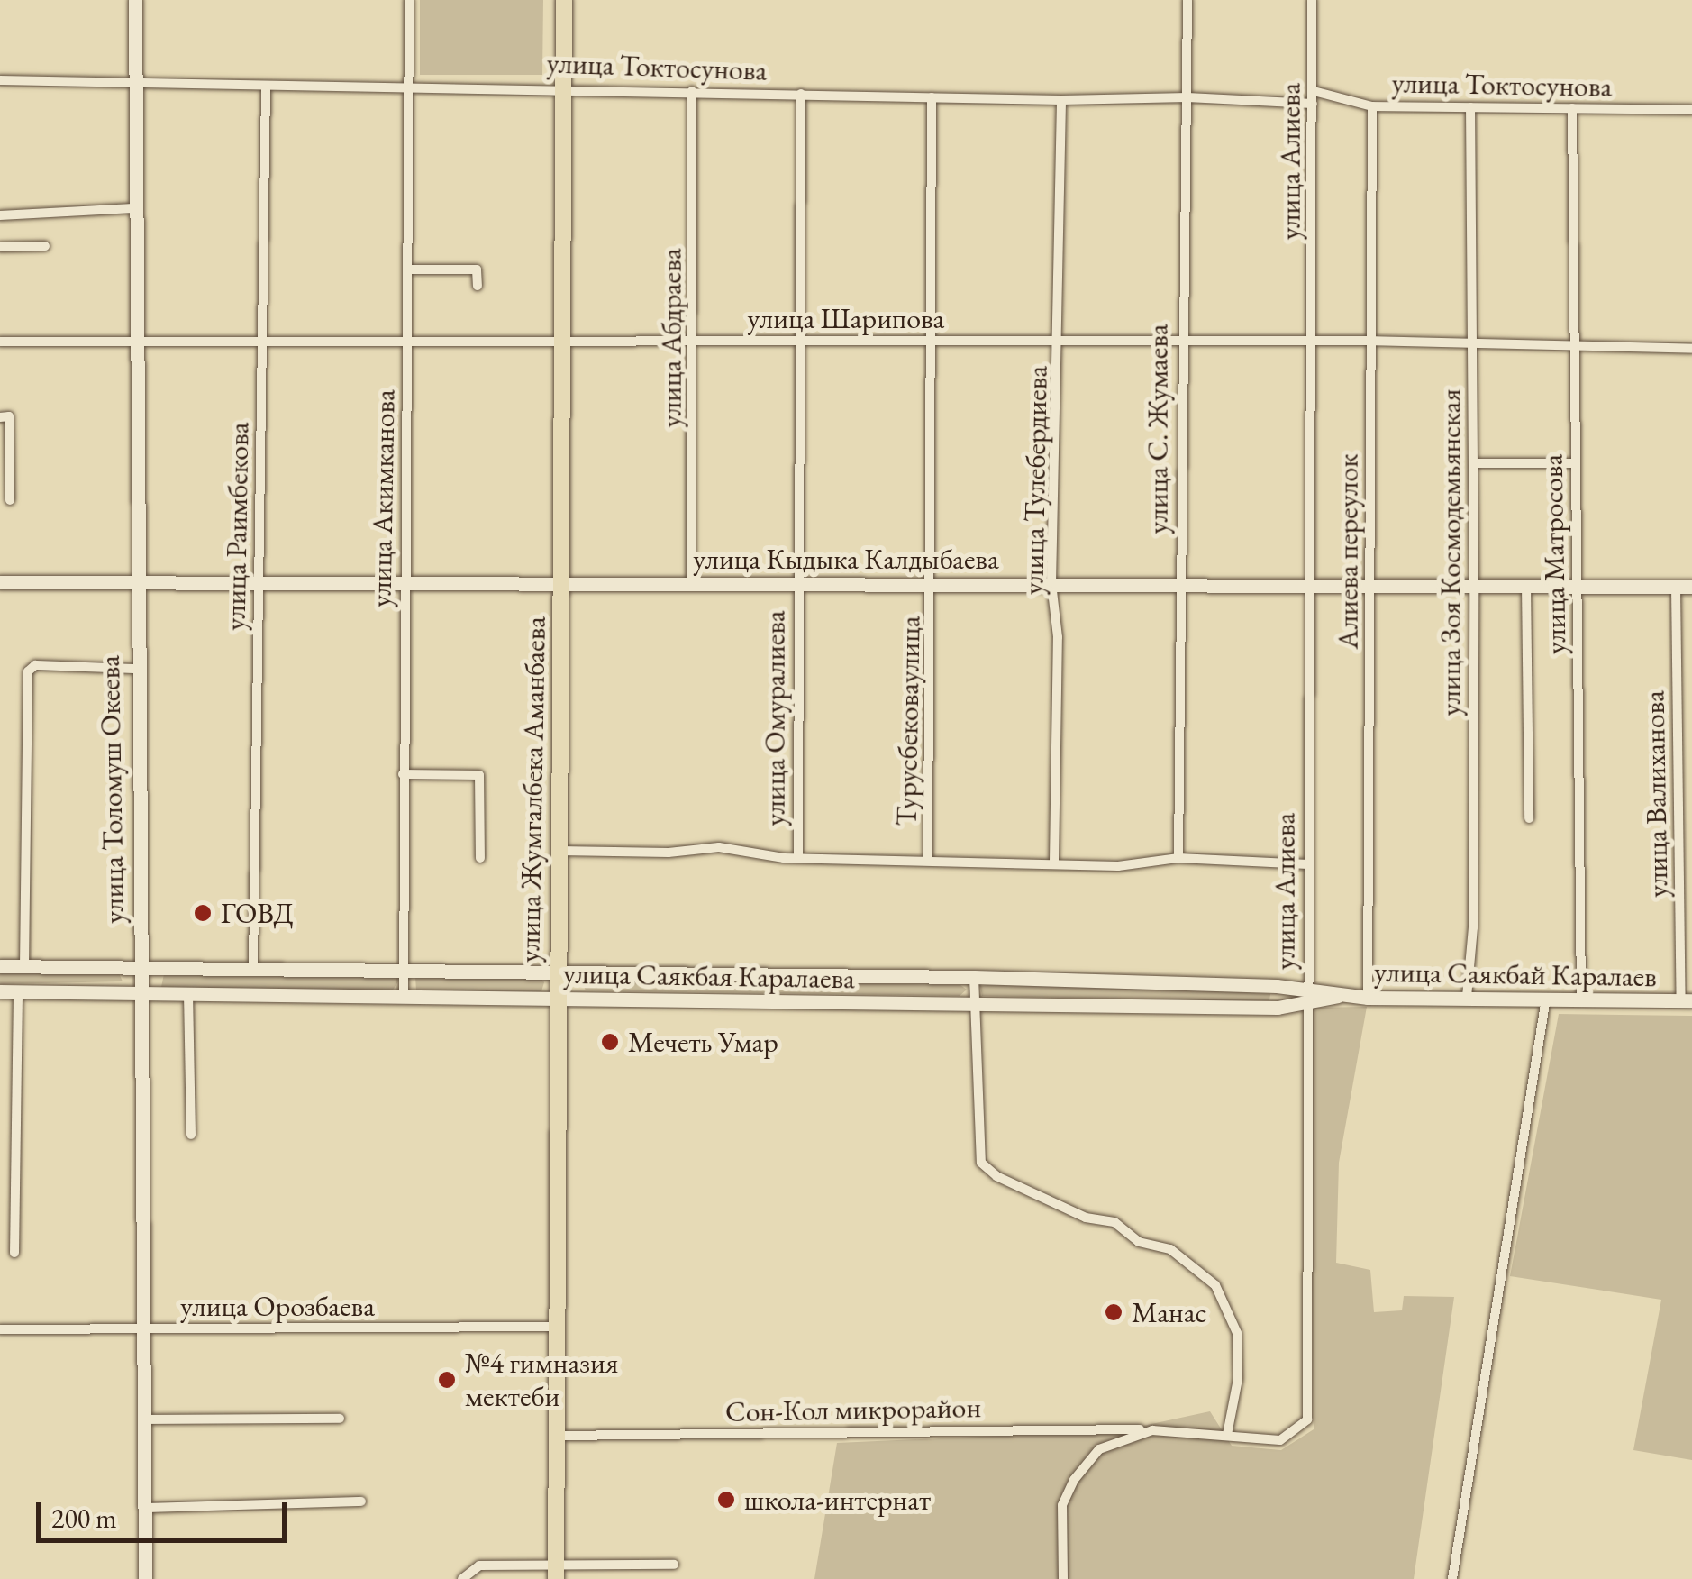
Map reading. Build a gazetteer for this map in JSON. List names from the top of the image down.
{
  "streets": {
    "main road": ["улица Жумгалбека Аманбаева"],
    "street": [
      "улица Токтосунова",
      "улица Алиева",
      "улица Шарипова",
      "улица Абдраева",
      "улица С. Жумаева",
      "улица Тулебердиева",
      "улица Акимканова",
      "улица Раимбекова",
      "Алиева переулок",
      "улица Зоя Космодемьянская",
      "улица Матросова",
      "улица Кыдыка Калдыбаева",
      "улица Омуралиева",
      "Турусбековаулица",
      "улица Толомуш Океева",
      "улица Валиханова",
      "улица Саякбай Каралаев",
      "улица Саякбая Каралаева",
      "улица Орозбаева",
      "Сон-Кол микрорайон"
    ]
  },
  "crossings": [
    ["улица Токтосунова", "улица Алиева"],
    ["улица Токтосунова", "улица Абдраева"],
    ["улица Токтосунова", "улица С. Жумаева"],
    ["улица Токтосунова", "улица Тулебердиева"],
    ["улица Токтосунова", "улица Акимканова"],
    ["улица Токтосунова", "улица Раимбекова"],
    ["улица Токтосунова", "Алиева переулок"],
    ["улица Токтосунова", "улица Зоя Космодемьянская"],
    ["улица Токтосунова", "улица Матросова"],
    ["улица Токтосунова", "улица Омуралиева"],
    ["улица Токтосунова", "Турусбековаулица"],
    ["улица Токтосунова", "улица Толомуш Океева"],
    ["улица Токтосунова", "улица Жумгалбека Аманбаева"],
    ["улица Алиева", "улица Шарипова"],
    ["улица Алиева", "улица Кыдыка Калдыбаева"],
    ["улица Алиева", "улица Саякбай Каралаев"],
    ["улица Алиева", "улица Саякбая Каралаева"],
    ["улица Алиева", "Сон-Кол микрорайон"],
    ["улица Шарипова", "улица Абдраева"],
    ["улица Шарипова", "улица С. Жумаева"],
    ["улица Шарипова", "улица Тулебердиева"],
    ["улица Шарипова", "улица Акимканова"],
    ["улица Шарипова", "улица Раимбекова"],
    ["улица Шарипова", "Алиева переулок"],
    ["улица Шарипова", "улица Зоя Космодемьянская"],
    ["улица Шарипова", "улица Матросова"],
    ["улица Шарипова", "улица Омуралиева"],
    ["улица Шарипова", "Турусбековаулица"],
    ["улица Шарипова", "улица Толомуш Океева"],
    ["улица Шарипова", "улица Жумгалбека Аманбаева"],
    ["улица Абдраева", "улица Кыдыка Калдыбаева"],
    ["улица С. Жумаева", "улица Кыдыка Калдыбаева"],
    ["улица Тулебердиева", "улица Кыдыка Калдыбаева"],
    ["улица Акимканова", "улица Кыдыка Калдыбаева"],
    ["улица Акимканова", "улица Саякбая Каралаева"],
    ["улица Раимбекова", "улица Кыдыка Калдыбаева"],
    ["улица Раимбекова", "улица Саякбая Каралаева"],
    ["Алиева переулок", "улица Кыдыка Калдыбаева"],
    ["Алиева переулок", "улица Саякбай Каралаев"],
    ["улица Зоя Космодемьянская", "улица Кыдыка Калдыбаева"],
    ["улица Зоя Космодемьянская", "улица Саякбай Каралаев"],
    ["улица Матросова", "улица Кыдыка Калдыбаева"],
    ["улица Матросова", "улица Саякбай Каралаев"],
    ["улица Кыдыка Калдыбаева", "улица Омуралиева"],
    ["улица Кыдыка Калдыбаева", "Турусбековаулица"],
    ["улица Кыдыка Калдыбаева", "улица Толомуш Океева"],
    ["улица Кыдыка Калдыбаева", "улица Жумгалбека Аманбаева"],
    ["улица Кыдыка Калдыбаева", "улица Валиханова"],
    ["улица Толомуш Океева", "улица Саякбая Каралаева"],
    ["улица Толомуш Океева", "улица Орозбаева"],
    ["улица Жумгалбека Аманбаева", "улица Саякбая Каралаева"],
    ["улица Жумгалбека Аманбаева", "улица Орозбаева"],
    ["улица Жумгалбека Аманбаева", "Сон-Кол микрорайон"],
    ["улица Валиханова", "улица Саякбай Каралаев"],
    ["улица Саякбай Каралаев", "улица Саякбая Каралаева"]
  ],
  "places": [
    "ГОВД",
    "Мечеть Умар",
    "Манас",
    "№4 гимназия мектеби",
    "школа-интернат"
  ],
  "scale_bar": "200 m"
}
